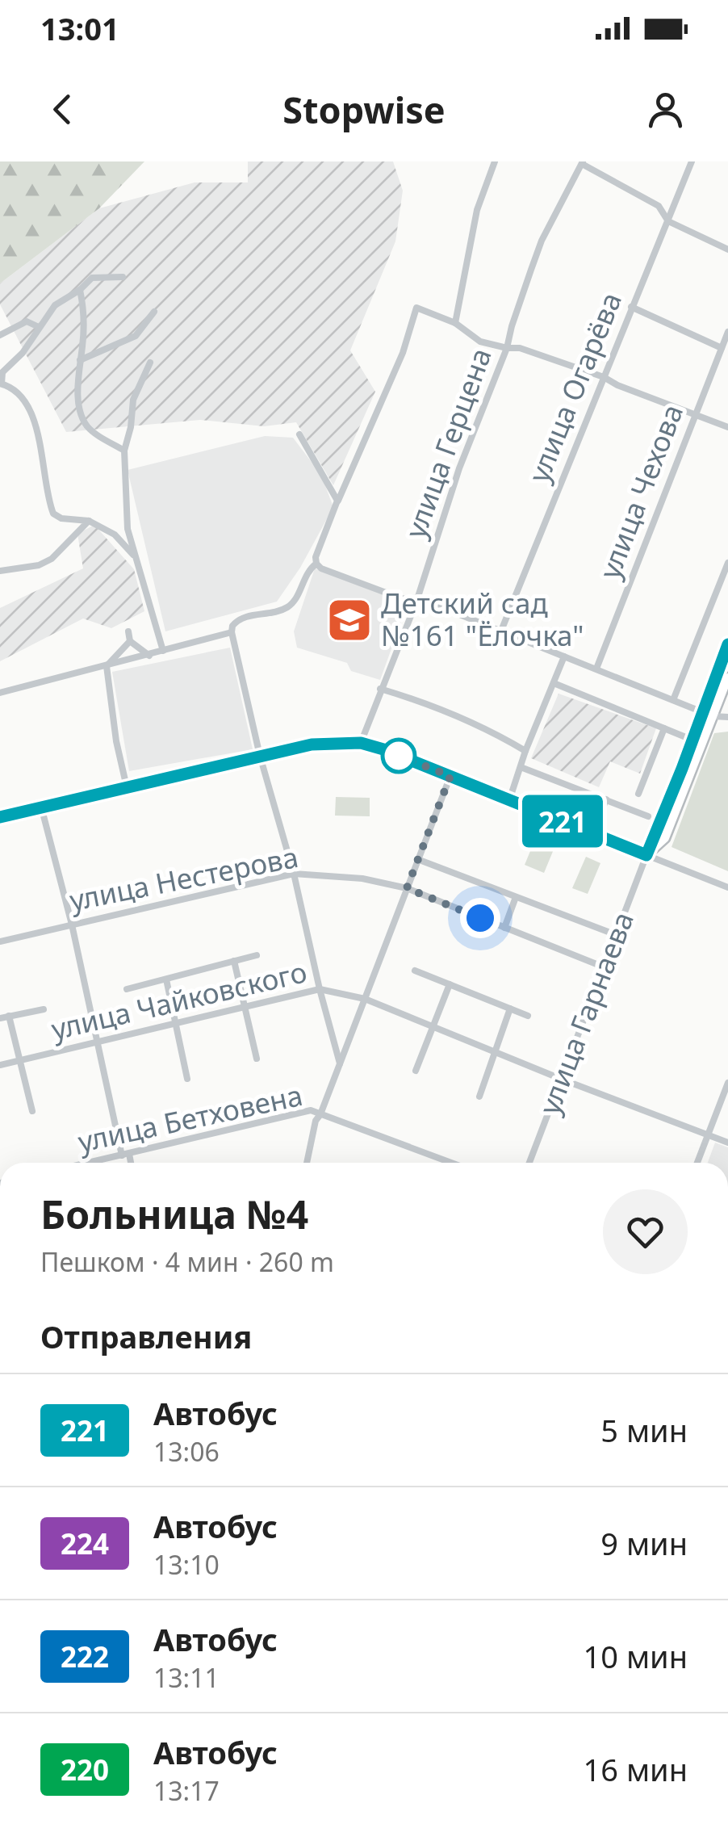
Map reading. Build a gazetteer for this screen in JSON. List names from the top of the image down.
{
  "streets": {
    "main road": ["улица Гарнаева"],
    "street": [
      "улица Огарёва",
      "улица Герцена",
      "улица Чехова",
      "улица Нестерова",
      "улица Чайковского",
      "улица Бетховена"
    ]
  },
  "crossings": [
    ["улица Нестерова", "улица Гарнаева"],
    ["улица Чайковского", "улица Гарнаева"]
  ],
  "places": {
    "school or university": ["Детский сад №161 \"Ёлочка\""]
  },
  "lines": ["bus line 221"],
  "page": {
    "status": "13:01",
    "header": "Stopwise",
    "on_map": "221",
    "heading": [
      ["Больница №4", "Пешком · 4 мин · 260 m"],
      "Отправления"
    ],
    "list": [
      {
        "mark": "221",
        "name": "Автобус",
        "note": "13:06",
        "value": "5 мин"
      },
      {
        "mark": "224",
        "name": "Автобус",
        "note": "13:10",
        "value": "9 мин"
      },
      {
        "mark": "222",
        "name": "Автобус",
        "note": "13:11",
        "value": "10 мин"
      },
      {
        "mark": "220",
        "name": "Автобус",
        "note": "13:17",
        "value": "16 мин"
      }
    ]
  }
}
